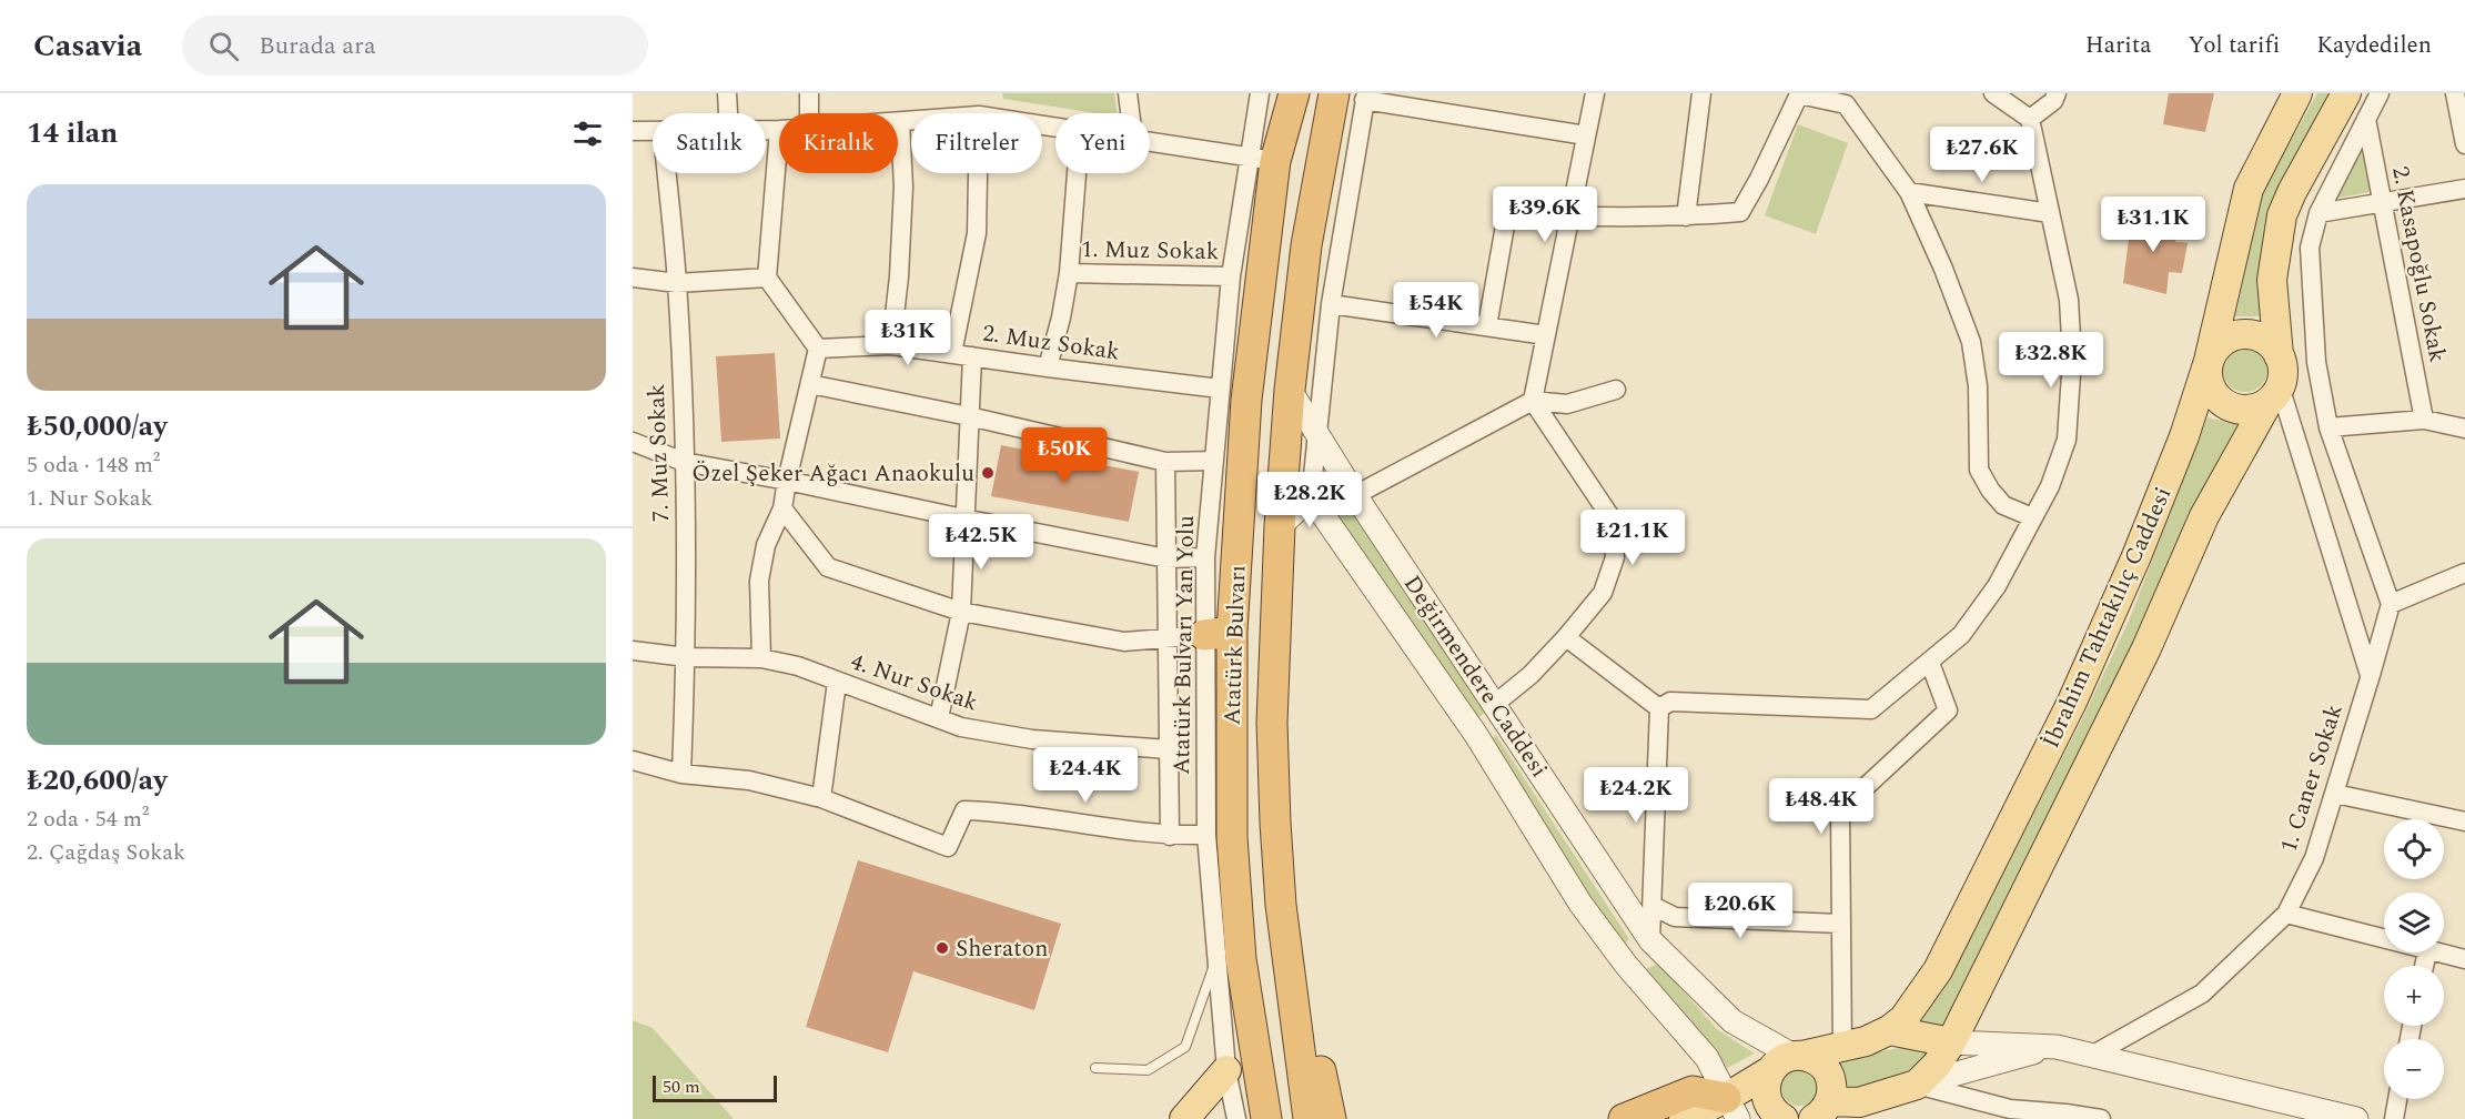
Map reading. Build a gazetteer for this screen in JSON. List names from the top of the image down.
{
  "streets": {
    "highway": ["Atatürk Bulvarı"],
    "main road": ["İbrahim Tahtakılıç Caddesi"],
    "street": [
      "1. Muz Sokak",
      "2. Kasapoğlu Sokak",
      "2. Muz Sokak",
      "7. Muz Sokak",
      "Atatürk Bulvarı Yan Yolu",
      "Değirmendere Caddesi",
      "4. Nur Sokak",
      "1. Caner Sokak"
    ]
  },
  "crossings": [
    ["1. Muz Sokak", "Atatürk Bulvarı Yan Yolu"],
    ["2. Muz Sokak", "Atatürk Bulvarı Yan Yolu"],
    ["7. Muz Sokak", "4. Nur Sokak"],
    ["İbrahim Tahtakılıç Caddesi", "Değirmendere Caddesi"],
    ["Atatürk Bulvarı Yan Yolu", "Atatürk Bulvarı"],
    ["Atatürk Bulvarı", "Değirmendere Caddesi"]
  ],
  "places": ["Özel Şeker Ağacı Anaokulu", "Sheraton"],
  "scale_bar": "50 m",
  "page": {
    "header": "Casavia",
    "search": "Burada ara",
    "nav": ["Harita", "Yol tarifi", "Kaydedilen"],
    "heading": "14 ilan",
    "chip": [
      "Satılık",
      "Kiralık",
      "Filtreler",
      "Yeni"
    ],
    "price": [
      "₺27.6K",
      "₺39.6K",
      "₺31.1K",
      "₺54K",
      "₺31K",
      "₺32.8K",
      "₺50K",
      "₺28.2K",
      "₺21.1K",
      "₺42.5K",
      "₺24.4K",
      "₺24.2K",
      "₺48.4K",
      "₺20.6K"
    ],
    "list": [
      {
        "name": "₺50,000/ay",
        "note": "5 oda · 148 m² · 1. Nur Sokak"
      },
      {
        "name": "₺20,600/ay",
        "note": "2 oda · 54 m² · 2. Çağdaş Sokak"
      }
    ],
    "map_buttons": ["+", "−"],
    "scale": "50 m"
  }
}
